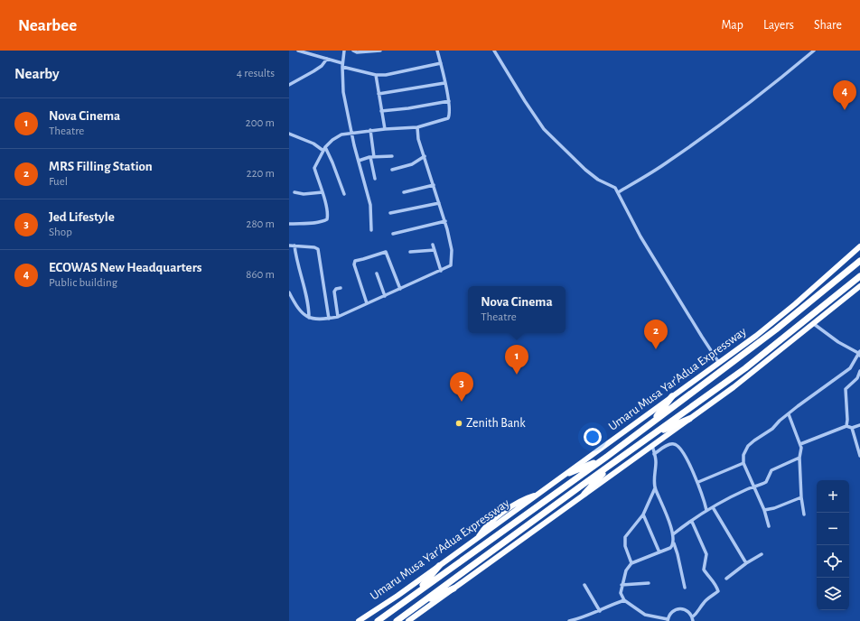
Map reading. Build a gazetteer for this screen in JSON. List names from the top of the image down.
{
  "streets": {
    "highway": ["Umaru Musa Yar'Adua Expressway"]
  },
  "places": ["Zenith Bank"],
  "page": {
    "header": "Nearbee",
    "nav": ["Map", "Layers", "Share"],
    "heading": ["Nearby", "4 results"],
    "pins": [
      "4",
      "2",
      "1",
      "3"
    ],
    "list": [
      {
        "mark": "1",
        "name": "Nova Cinema",
        "note": "Theatre",
        "value": "200 m"
      },
      {
        "mark": "2",
        "name": "MRS Filling Station",
        "note": "Fuel",
        "value": "220 m"
      },
      {
        "mark": "3",
        "name": "Jed Lifestyle",
        "note": "Shop",
        "value": "280 m"
      },
      {
        "mark": "4",
        "name": "ECOWAS New Headquarters",
        "note": "Public building",
        "value": "860 m"
      }
    ],
    "popup": ["Nova Cinema", "Theatre"],
    "map_buttons": ["+", "−"]
  }
}
